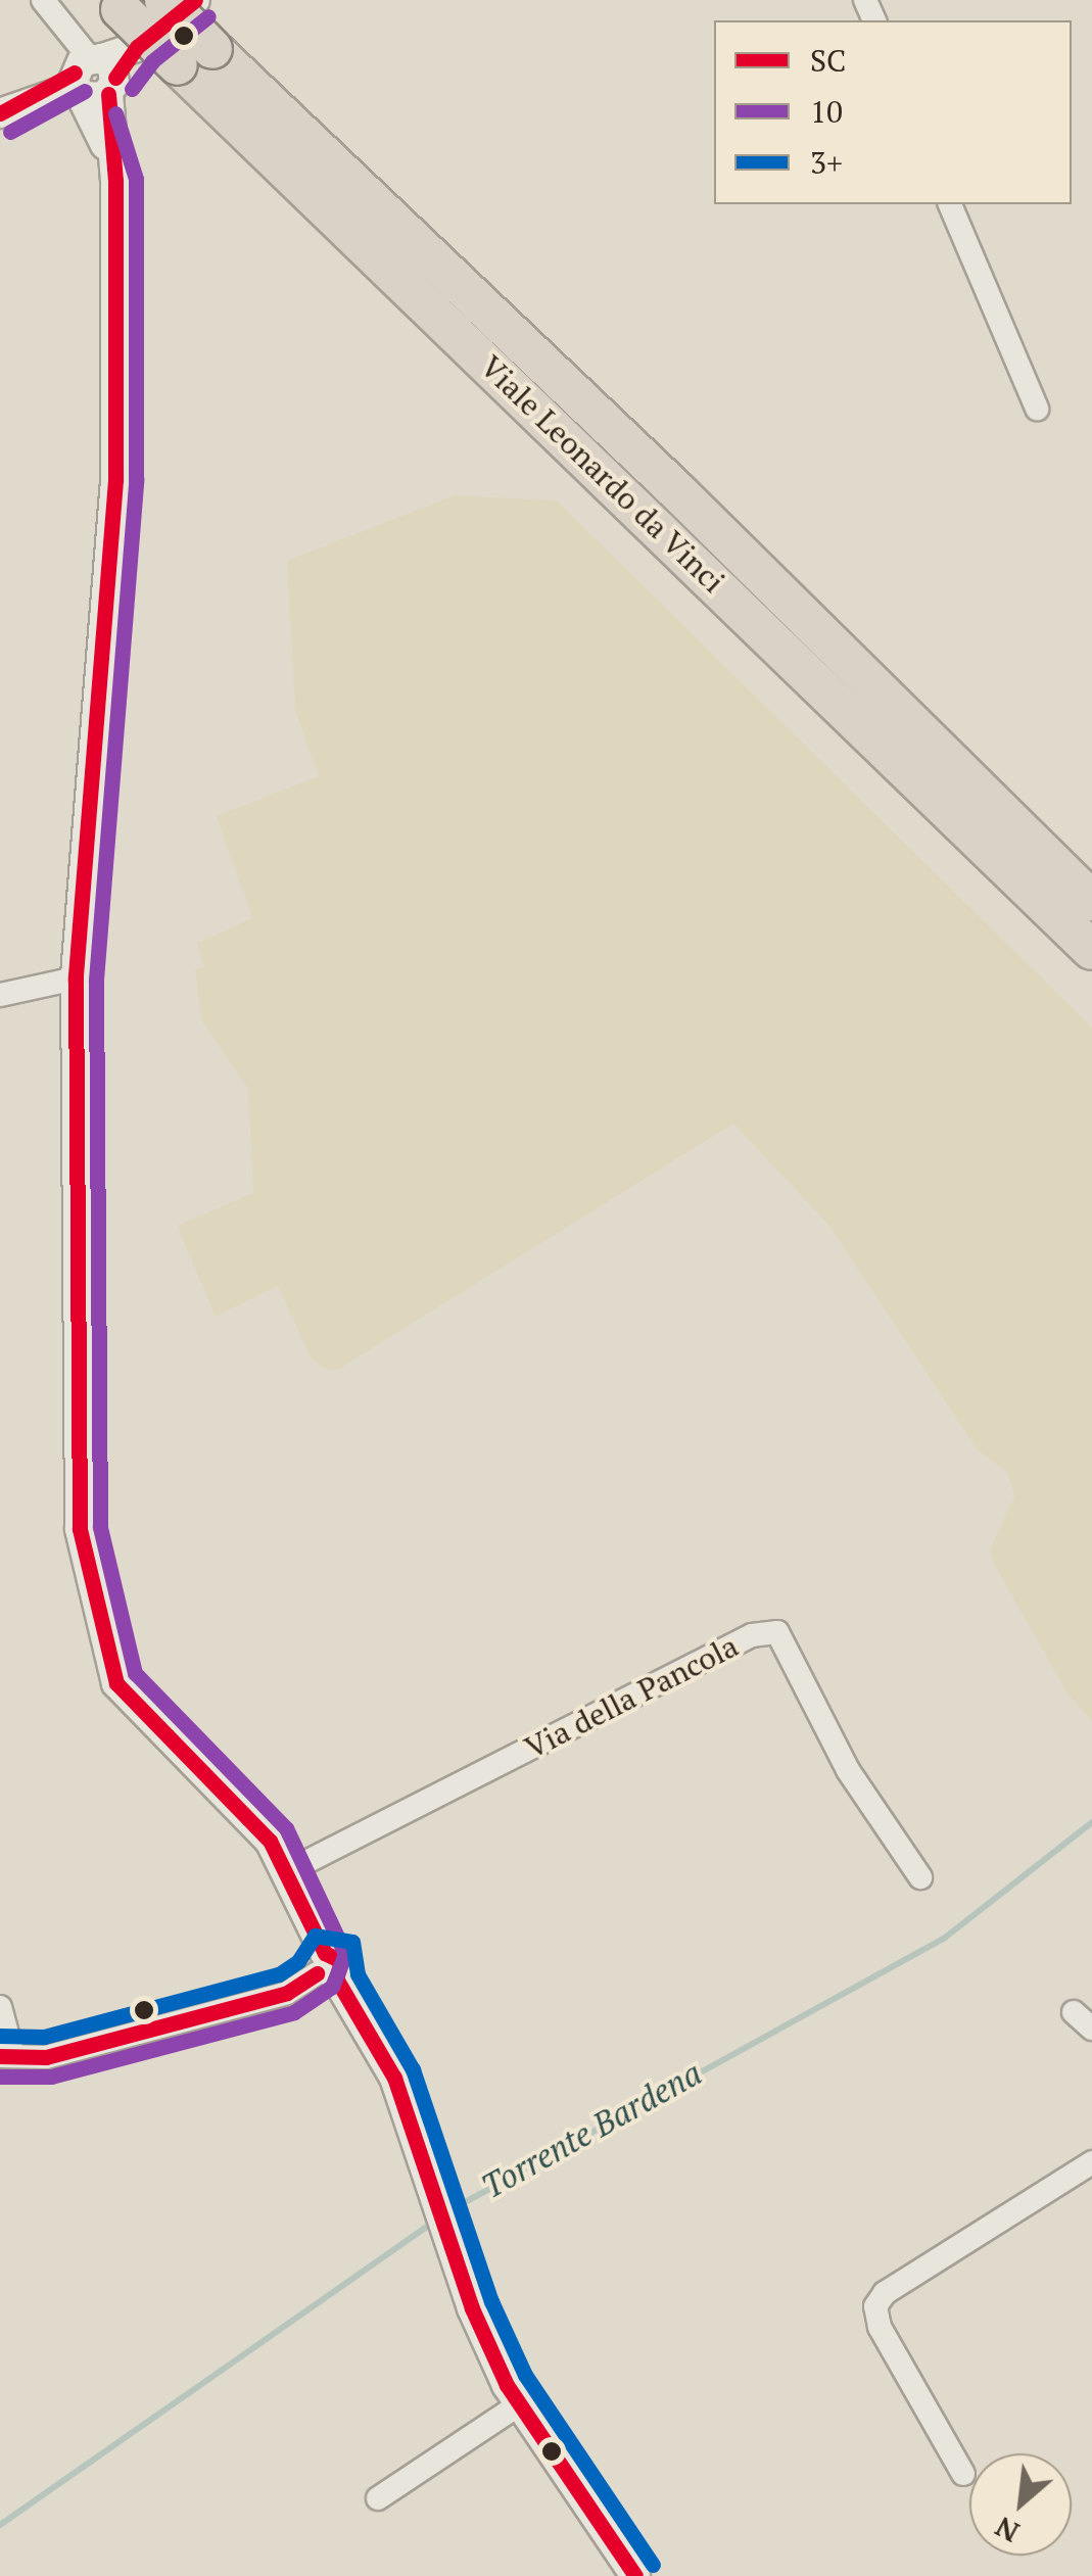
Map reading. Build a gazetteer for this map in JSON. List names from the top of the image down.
{
  "streets": {
    "highway": ["Viale Leonardo da Vinci"],
    "street": ["Via della Pancola"]
  },
  "water": ["Torrente Bardena"],
  "lines": ["transit line SC", "transit line 10", "transit line 3+"],
  "legend": ["SC", "10", "3+"],
  "north": "bottom left"
}
